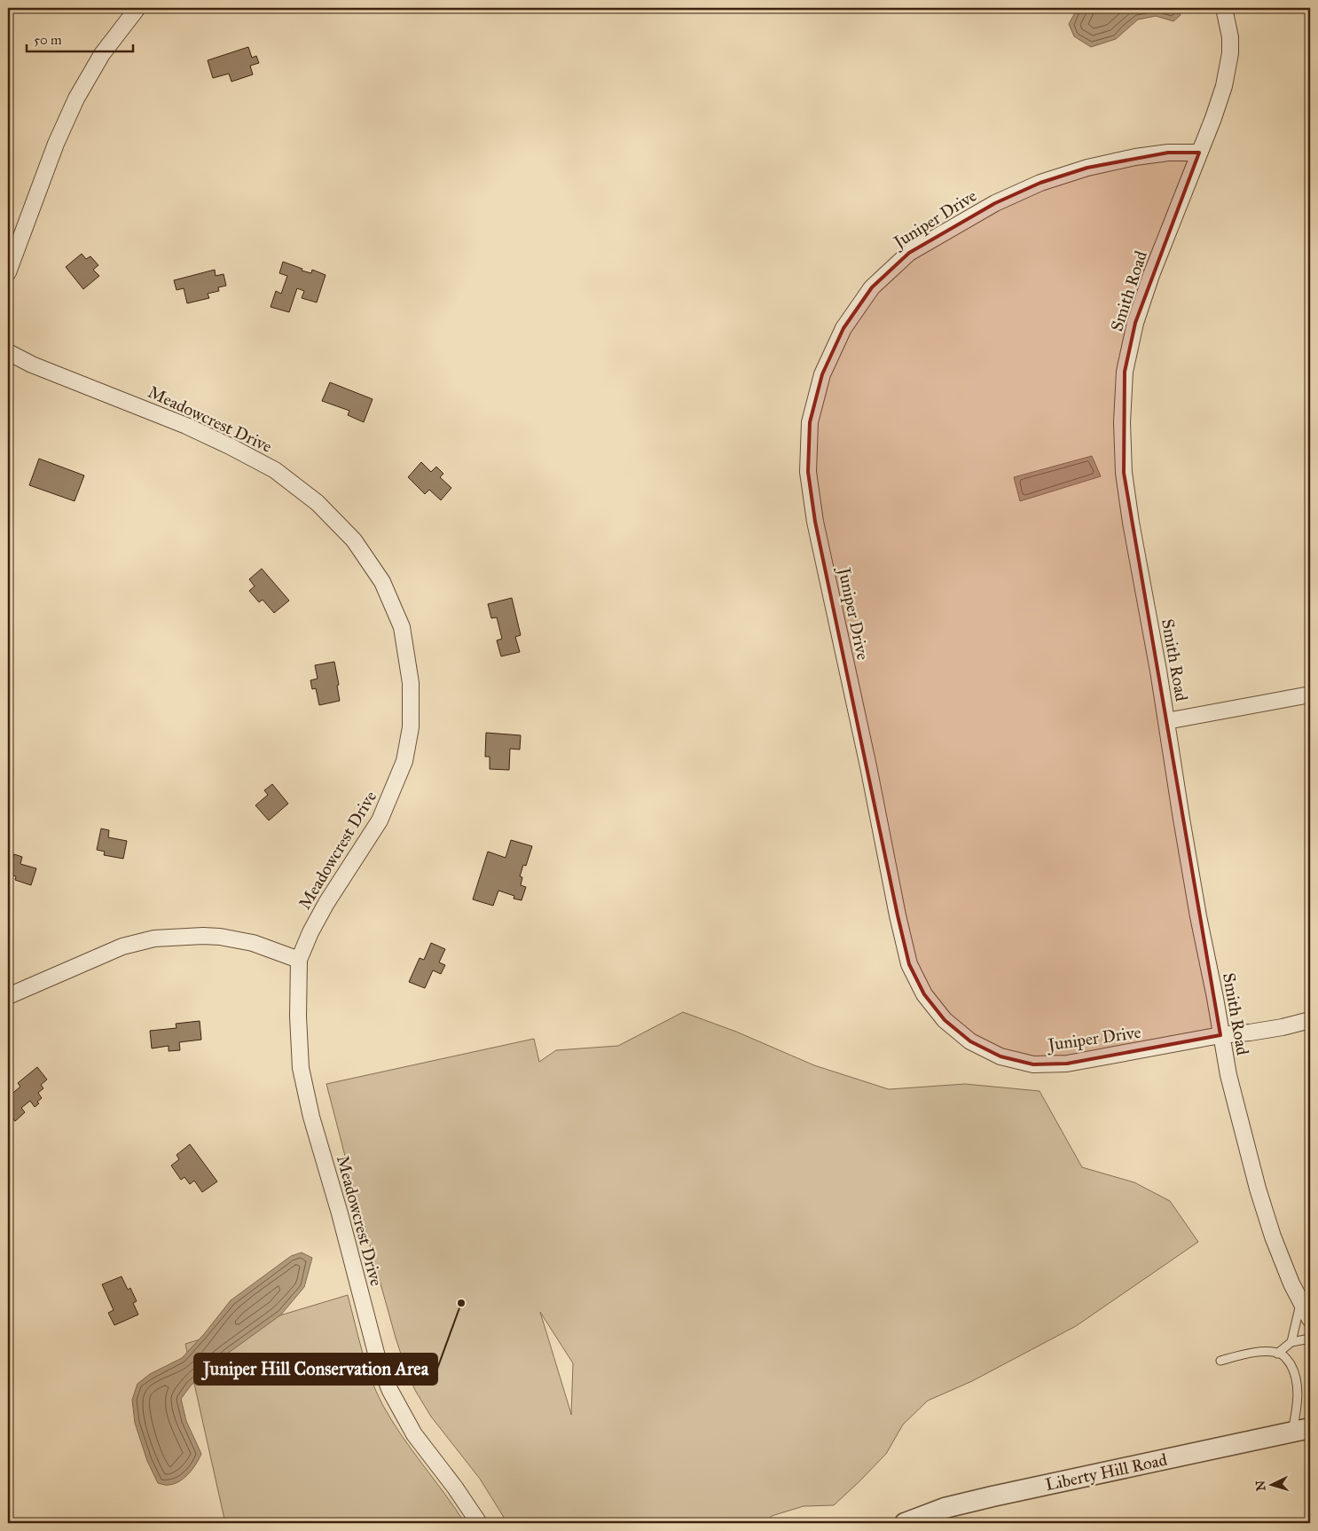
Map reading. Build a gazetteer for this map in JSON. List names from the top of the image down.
{
  "streets": {
    "street": [
      "Juniper Drive",
      "Smith Road",
      "Meadowcrest Drive",
      "Liberty Hill Road"
    ]
  },
  "crossings": [
    ["Juniper Drive", "Smith Road"]
  ],
  "places": ["Juniper Hill Conservation Area"],
  "scale_bar": "50 m",
  "north": "left"
}
